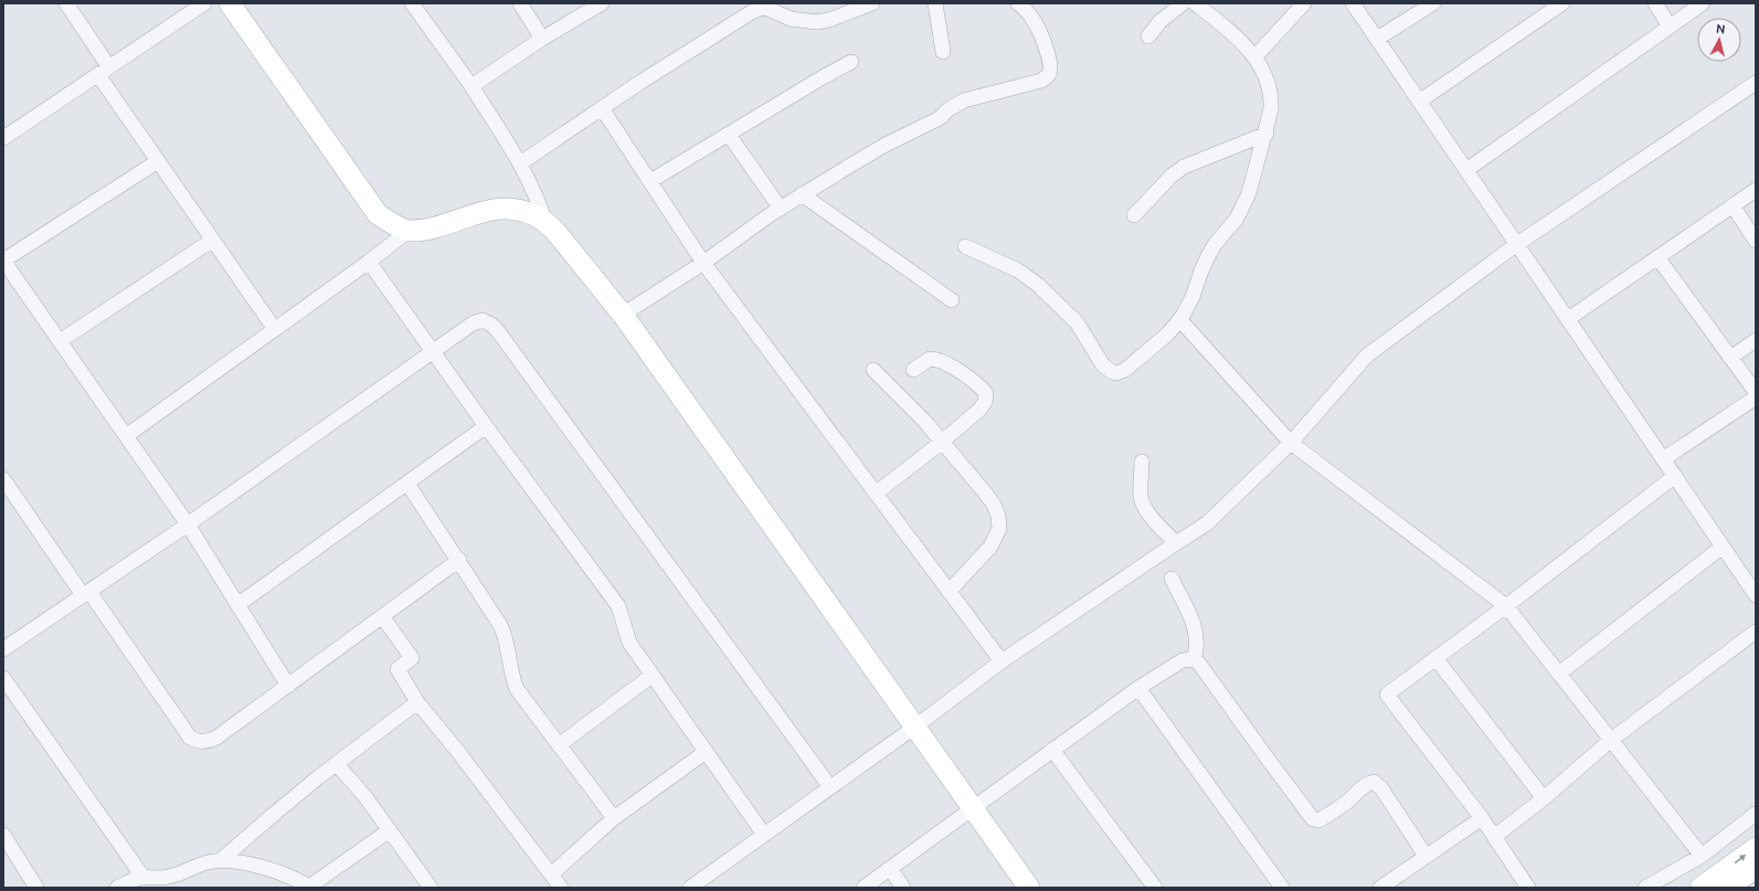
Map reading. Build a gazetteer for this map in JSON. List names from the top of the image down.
{
  "north": "top"
}
